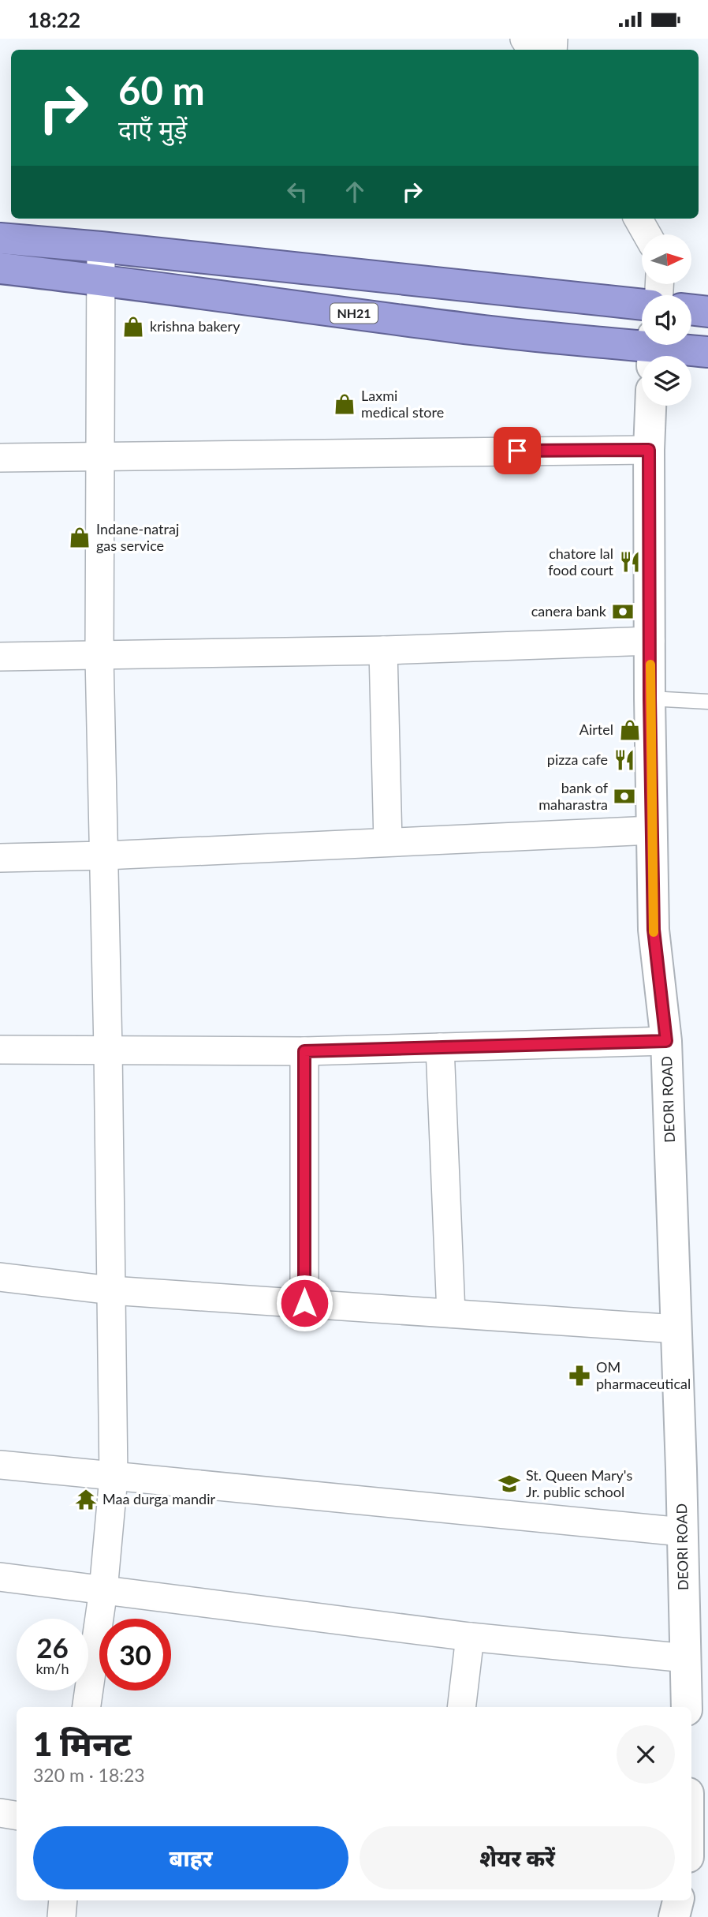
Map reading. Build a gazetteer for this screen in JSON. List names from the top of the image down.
{
  "streets": {
    "highway": ["NH21"],
    "street": ["DEORI ROAD"]
  },
  "places": {
    "shop": [
      "krishna bakery",
      "Laxmi medical store",
      "Indane-natraj gas service",
      "Airtel"
    ],
    "restaurant": ["chatore lal food court", "pizza cafe"],
    "bank": ["canera bank", "bank of maharastra"],
    "pharmacy": ["OM pharmaceutical"],
    "school or university": ["St. Queen Mary's Jr. public school"],
    "temple": ["Maa durga mandir"]
  },
  "north": "right",
  "page": {
    "status": "18:22",
    "turn": ["60 m", "दाएँ मुड़ें"],
    "speed": "26 km/h",
    "limit": "30",
    "heading": ["1 मिनट", "320 m · 18:23"],
    "buttons": ["बाहर", "शेयर करें"]
  }
}
